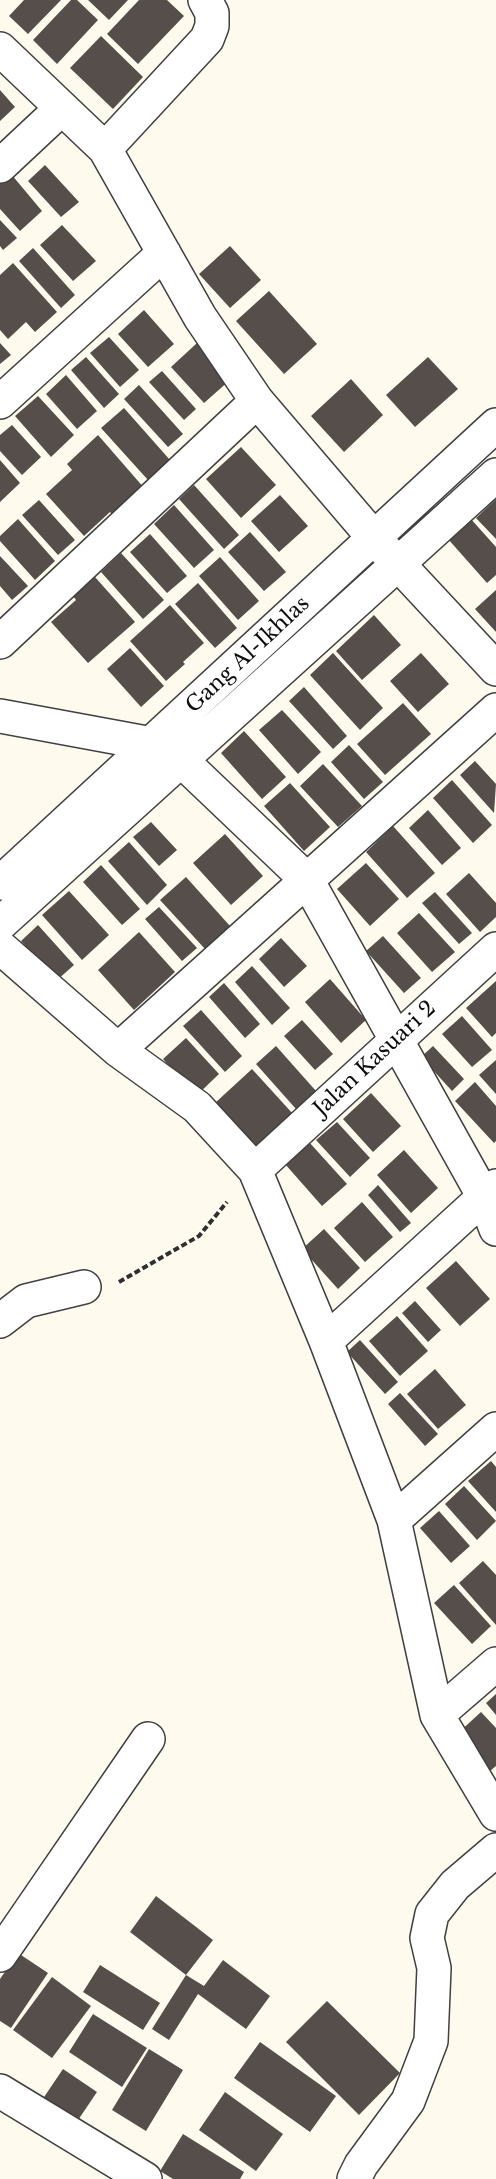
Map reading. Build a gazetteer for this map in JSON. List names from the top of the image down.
{
  "streets": {
    "street": ["Gang Al-Ikhlas", "Jalan Kasuari 2"]
  }
}
